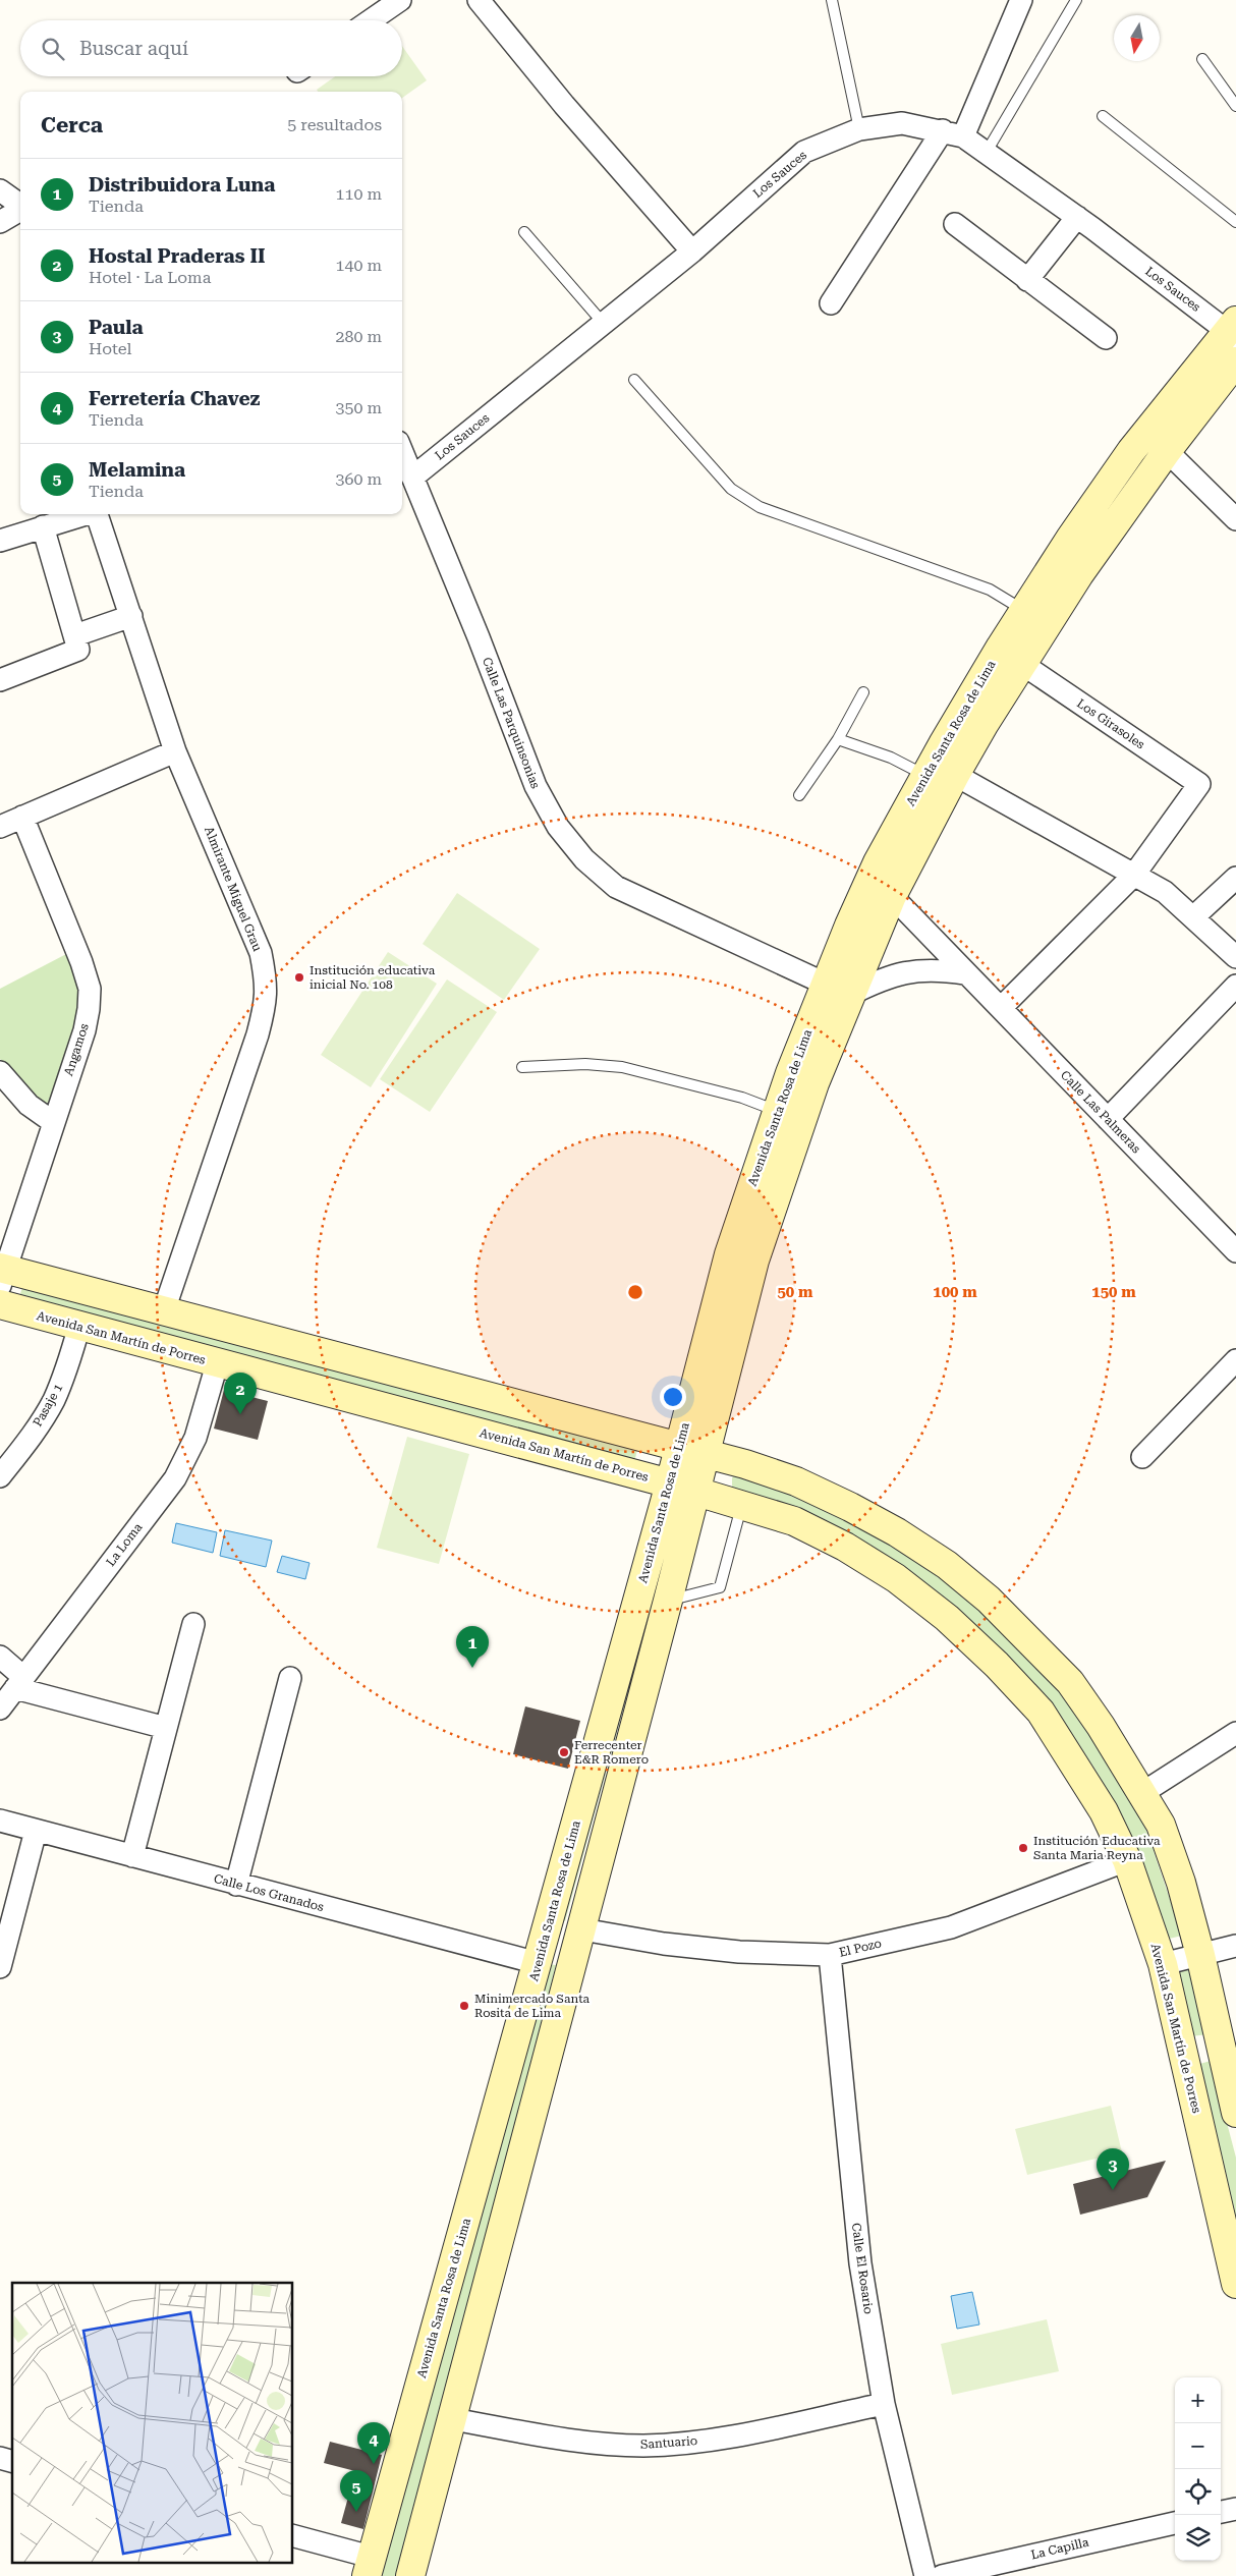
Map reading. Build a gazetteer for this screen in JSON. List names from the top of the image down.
{
  "streets": {
    "main road": ["Avenida Santa Rosa de Lima", "Avenida San Martín de Porres"],
    "street": [
      "Los Sauces",
      "Calle Las Parquinsonias",
      "Los Girasoles",
      "Almirante Miguel Grau",
      "Angamos",
      "Calle Las Palmeras",
      "Pasaje 1",
      "La Loma",
      "Calle Los Granados",
      "El Pozo",
      "Calle El Rosario",
      "Santuario",
      "La Capilla"
    ]
  },
  "crossings": [
    ["Los Sauces", "Calle Las Parquinsonias"],
    ["Los Sauces", "Avenida Santa Rosa de Lima"],
    ["Calle Las Parquinsonias", "Avenida Santa Rosa de Lima"],
    ["Los Girasoles", "Avenida Santa Rosa de Lima"],
    ["Avenida Santa Rosa de Lima", "Calle Las Palmeras"],
    ["Avenida Santa Rosa de Lima", "Avenida San Martín de Porres"],
    ["Avenida Santa Rosa de Lima", "Calle Los Granados"],
    ["Avenida Santa Rosa de Lima", "El Pozo"],
    ["Avenida Santa Rosa de Lima", "Santuario"],
    ["Avenida San Martín de Porres", "Pasaje 1"],
    ["Avenida San Martín de Porres", "La Loma"],
    ["Avenida San Martín de Porres", "El Pozo"],
    ["El Pozo", "Calle El Rosario"],
    ["Calle El Rosario", "Santuario"]
  ],
  "places": [
    "Institución educativa inicial No. 108",
    "Ferrecenter E&R Romero",
    "Institución Educativa Santa Maria Reyna",
    "Minimercado Santa Rosita de Lima"
  ],
  "north": "bottom",
  "page": {
    "search": "Buscar aquí",
    "heading": ["Cerca", "5 resultados"],
    "list": [
      {
        "mark": "1",
        "name": "Distribuidora Luna",
        "note": "Tienda",
        "value": "110 m"
      },
      {
        "mark": "2",
        "name": "Hostal Praderas II",
        "note": "Hotel · La Loma",
        "value": "140 m"
      },
      {
        "mark": "3",
        "name": "Paula",
        "note": "Hotel",
        "value": "280 m"
      },
      {
        "mark": "4",
        "name": "Ferretería Chavez",
        "note": "Tienda",
        "value": "350 m"
      },
      {
        "mark": "5",
        "name": "Melamina",
        "note": "Tienda",
        "value": "360 m"
      }
    ],
    "pins": [
      "2",
      "1",
      "3",
      "4",
      "5"
    ],
    "map_buttons": ["+", "−"]
  },
  "rings": ["50 m", "100 m", "150 m"]
}
